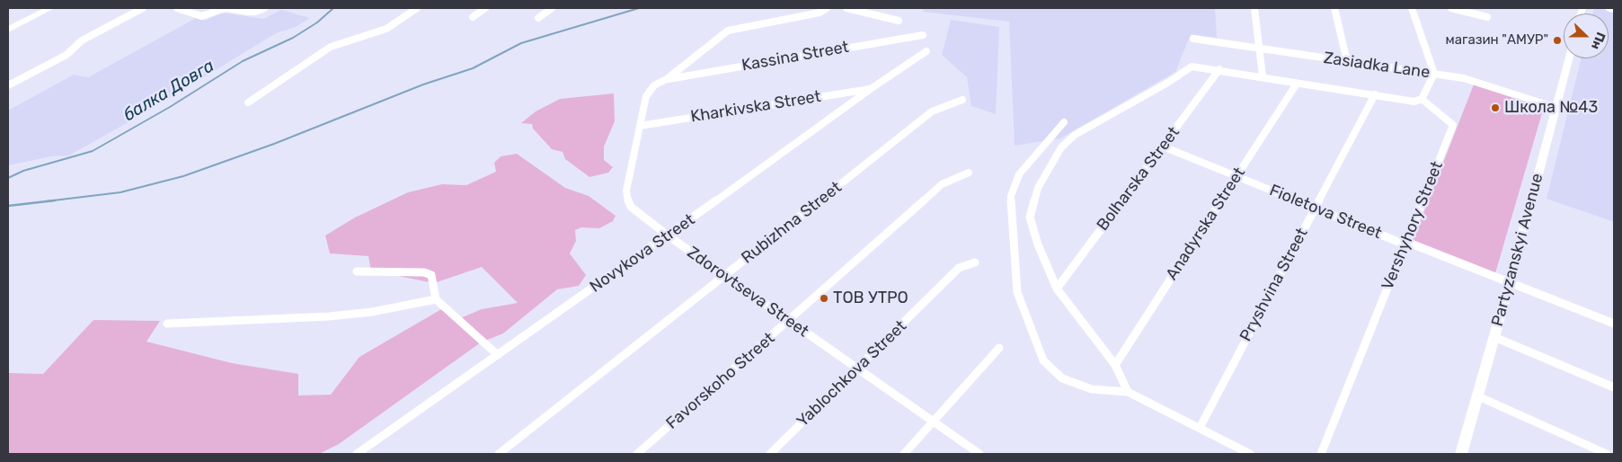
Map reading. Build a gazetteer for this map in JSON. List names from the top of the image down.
{
  "streets": {
    "street": [
      "Kassina Street",
      "Zasiadka Lane",
      "Kharkivska Street",
      "Bolharska Street",
      "Fioletova Street",
      "Rubizhna Street",
      "Anadyrska Street",
      "Vershyhory Street",
      "Partyzanskyi Avenue",
      "Novykova Street",
      "Pryshvina Street",
      "Zdorovtseva Street",
      "Yablochkova Street",
      "Favorskoho Street"
    ]
  },
  "crossings": [
    ["Kassina Street", "Zdorovtseva Street"],
    ["Zasiadka Lane", "Bolharska Street"],
    ["Zasiadka Lane", "Anadyrska Street"],
    ["Zasiadka Lane", "Vershyhory Street"],
    ["Zasiadka Lane", "Partyzanskyi Avenue"],
    ["Zasiadka Lane", "Pryshvina Street"],
    ["Kharkivska Street", "Novykova Street"],
    ["Kharkivska Street", "Zdorovtseva Street"],
    ["Bolharska Street", "Fioletova Street"],
    ["Fioletova Street", "Anadyrska Street"],
    ["Fioletova Street", "Vershyhory Street"],
    ["Fioletova Street", "Partyzanskyi Avenue"],
    ["Fioletova Street", "Pryshvina Street"],
    ["Rubizhna Street", "Zdorovtseva Street"],
    ["Novykova Street", "Zdorovtseva Street"],
    ["Zdorovtseva Street", "Yablochkova Street"],
    ["Zdorovtseva Street", "Favorskoho Street"]
  ],
  "water": ["балка Довга"],
  "places": ["магазин \"АМУР\"", "Школа №43", "ТОВ УТРО"],
  "north": "right"
}
